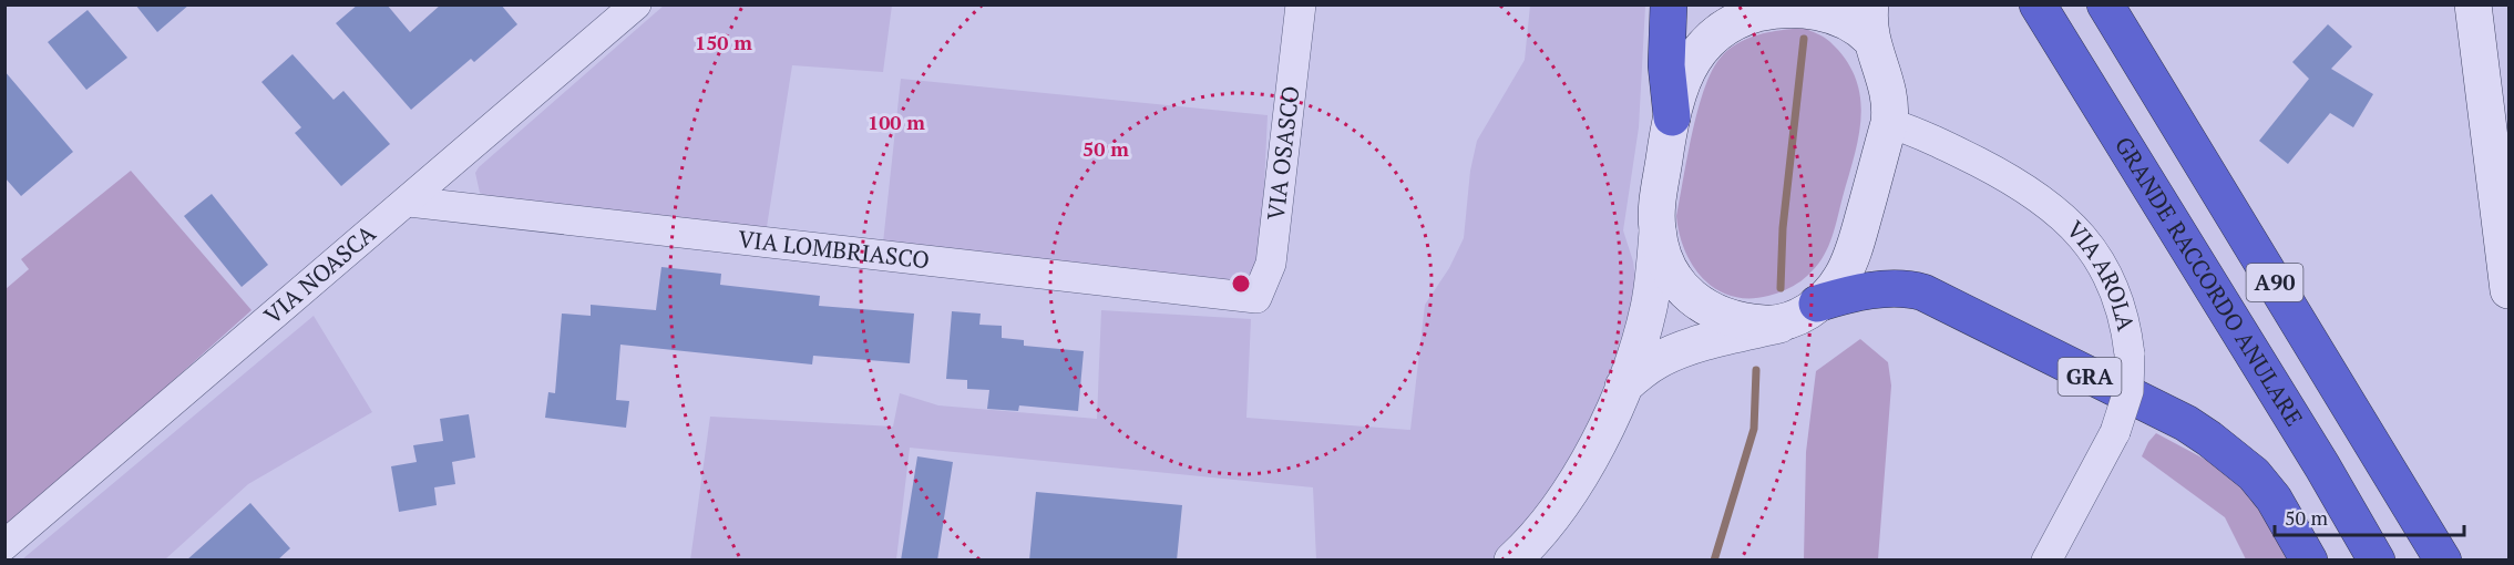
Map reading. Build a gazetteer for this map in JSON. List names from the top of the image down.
{
  "streets": {
    "highway": ["GRANDE RACCORDO ANULARE", "A90", "GRA"],
    "street": [
      "VIA OSASCO",
      "VIA LOMBRIASCO",
      "VIA NOASCA",
      "VIA AROLA"
    ]
  },
  "crossings": [
    ["VIA OSASCO", "VIA LOMBRIASCO"],
    ["VIA LOMBRIASCO", "VIA NOASCA"]
  ],
  "scale_bar": "50 m",
  "rings": ["150 m", "100 m", "50 m"]
}
